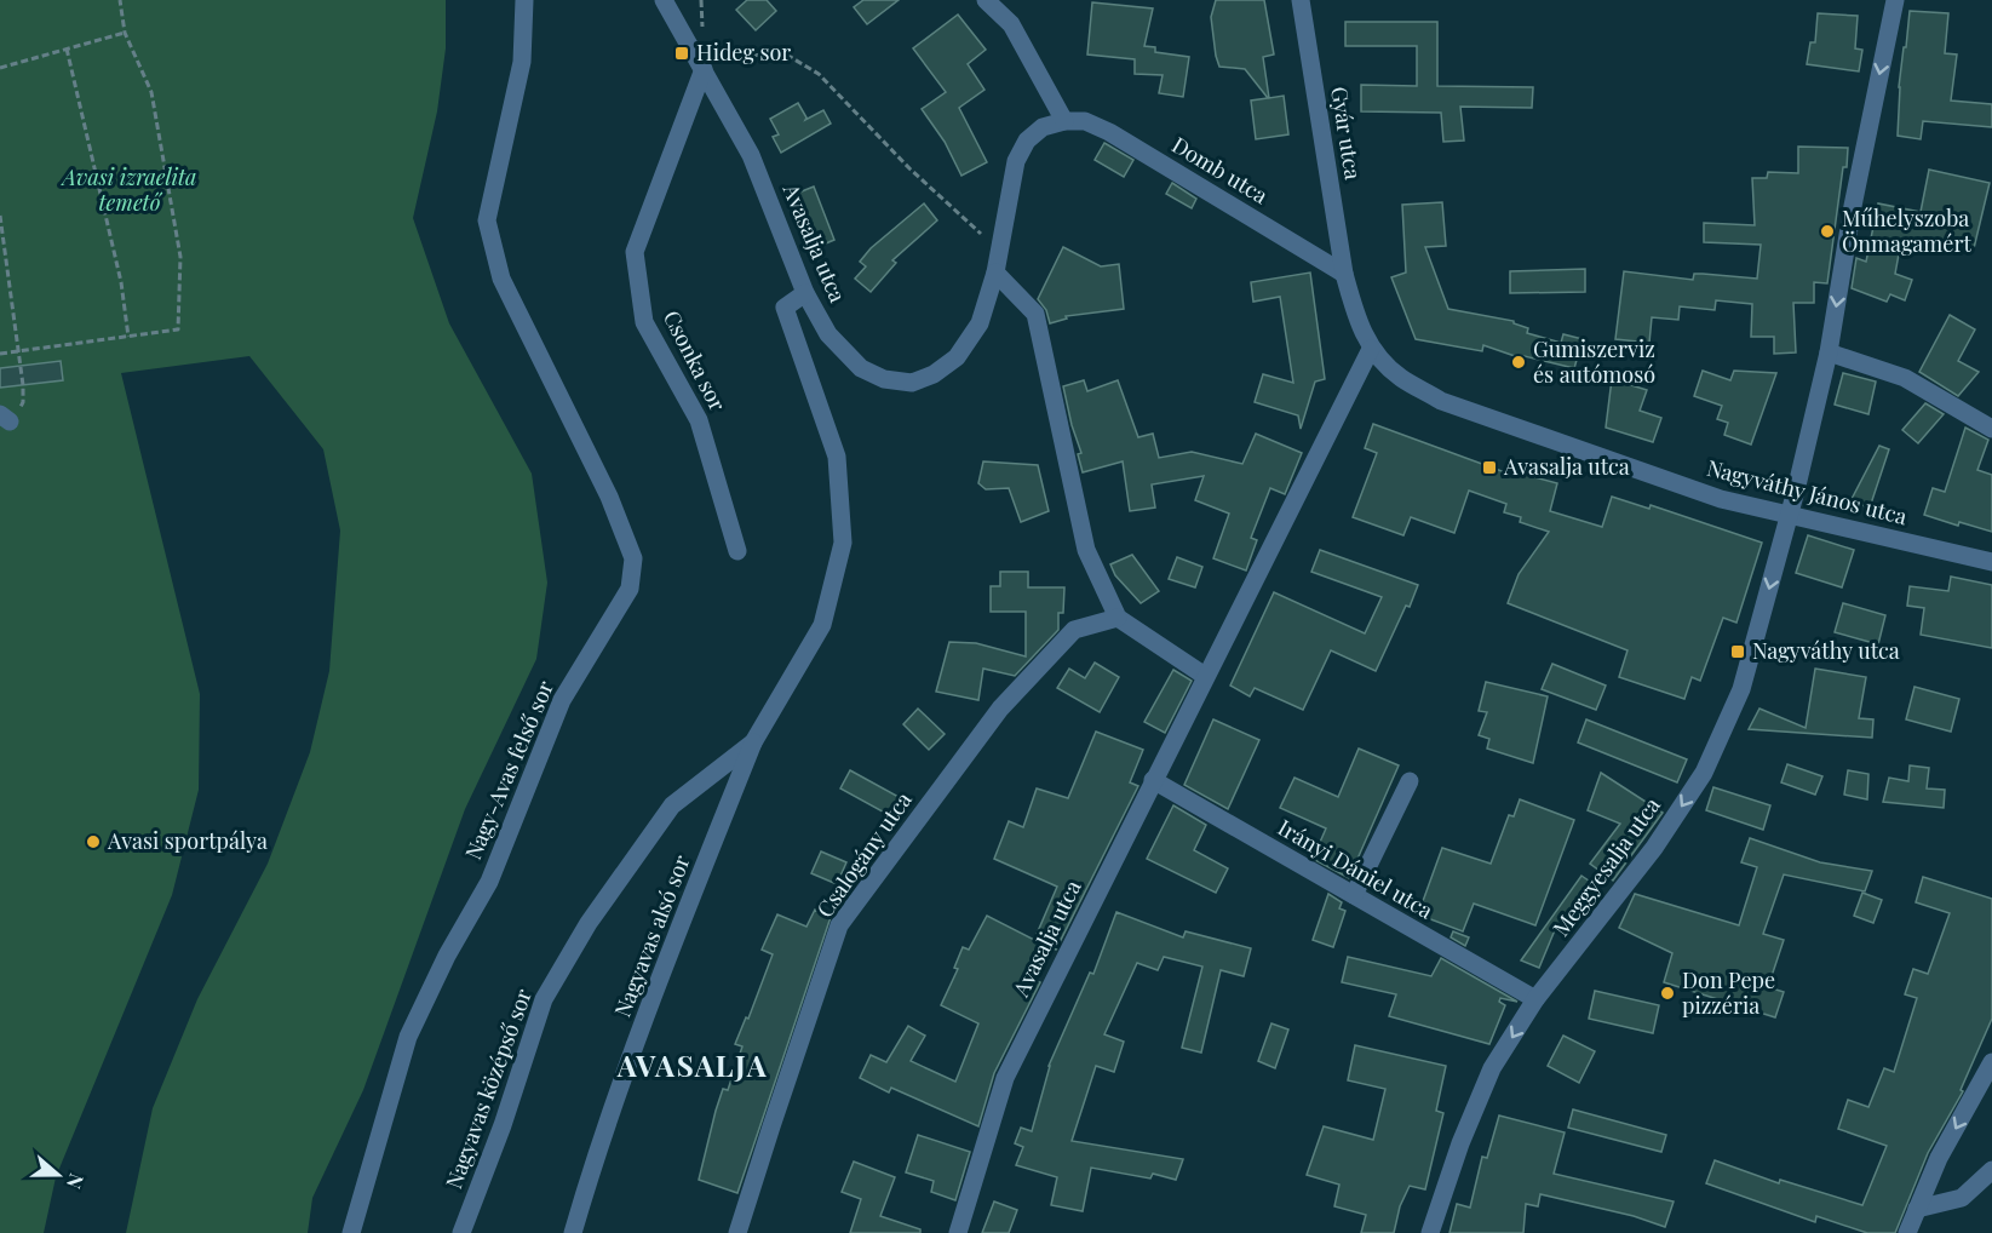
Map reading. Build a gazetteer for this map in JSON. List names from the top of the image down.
{
  "streets": {
    "street": [
      "Gyár utca",
      "Domb utca",
      "Avasalja utca",
      "Csonka sor",
      "Nagyváthy János utca",
      "Nagy-Avas felső sor",
      "Csalogány utca",
      "Meggyesalja utca",
      "Irányi Dániel utca",
      "Nagyavas alsó sor",
      "Nagyavas középső sor"
    ]
  },
  "crossings": [
    ["Gyár utca", "Domb utca"],
    ["Gyár utca", "Nagyváthy János utca"],
    ["Domb utca", "Nagyváthy János utca"],
    ["Avasalja utca", "Csonka sor"],
    ["Avasalja utca", "Nagyváthy János utca"],
    ["Avasalja utca", "Irányi Dániel utca"],
    ["Avasalja utca", "Nagyavas középső sor"],
    ["Nagyváthy János utca", "Meggyesalja utca"],
    ["Meggyesalja utca", "Irányi Dániel utca"],
    ["Nagyavas alsó sor", "Nagyavas középső sor"]
  ],
  "one_way": ["Meggyesalja utca"],
  "districts": ["AVASALJA"],
  "parks": ["Avasi izraelita temető"],
  "places": {
    "transit": ["Hideg sor", "Avasalja utca", "Nagyváthy utca"],
    "other": [
      "Műhelyszoba Önmagamért",
      "Gumiszerviz és autómosó",
      "Avasi sportpálya",
      "Don Pepe pizzéria"
    ]
  },
  "north": "right"
}
